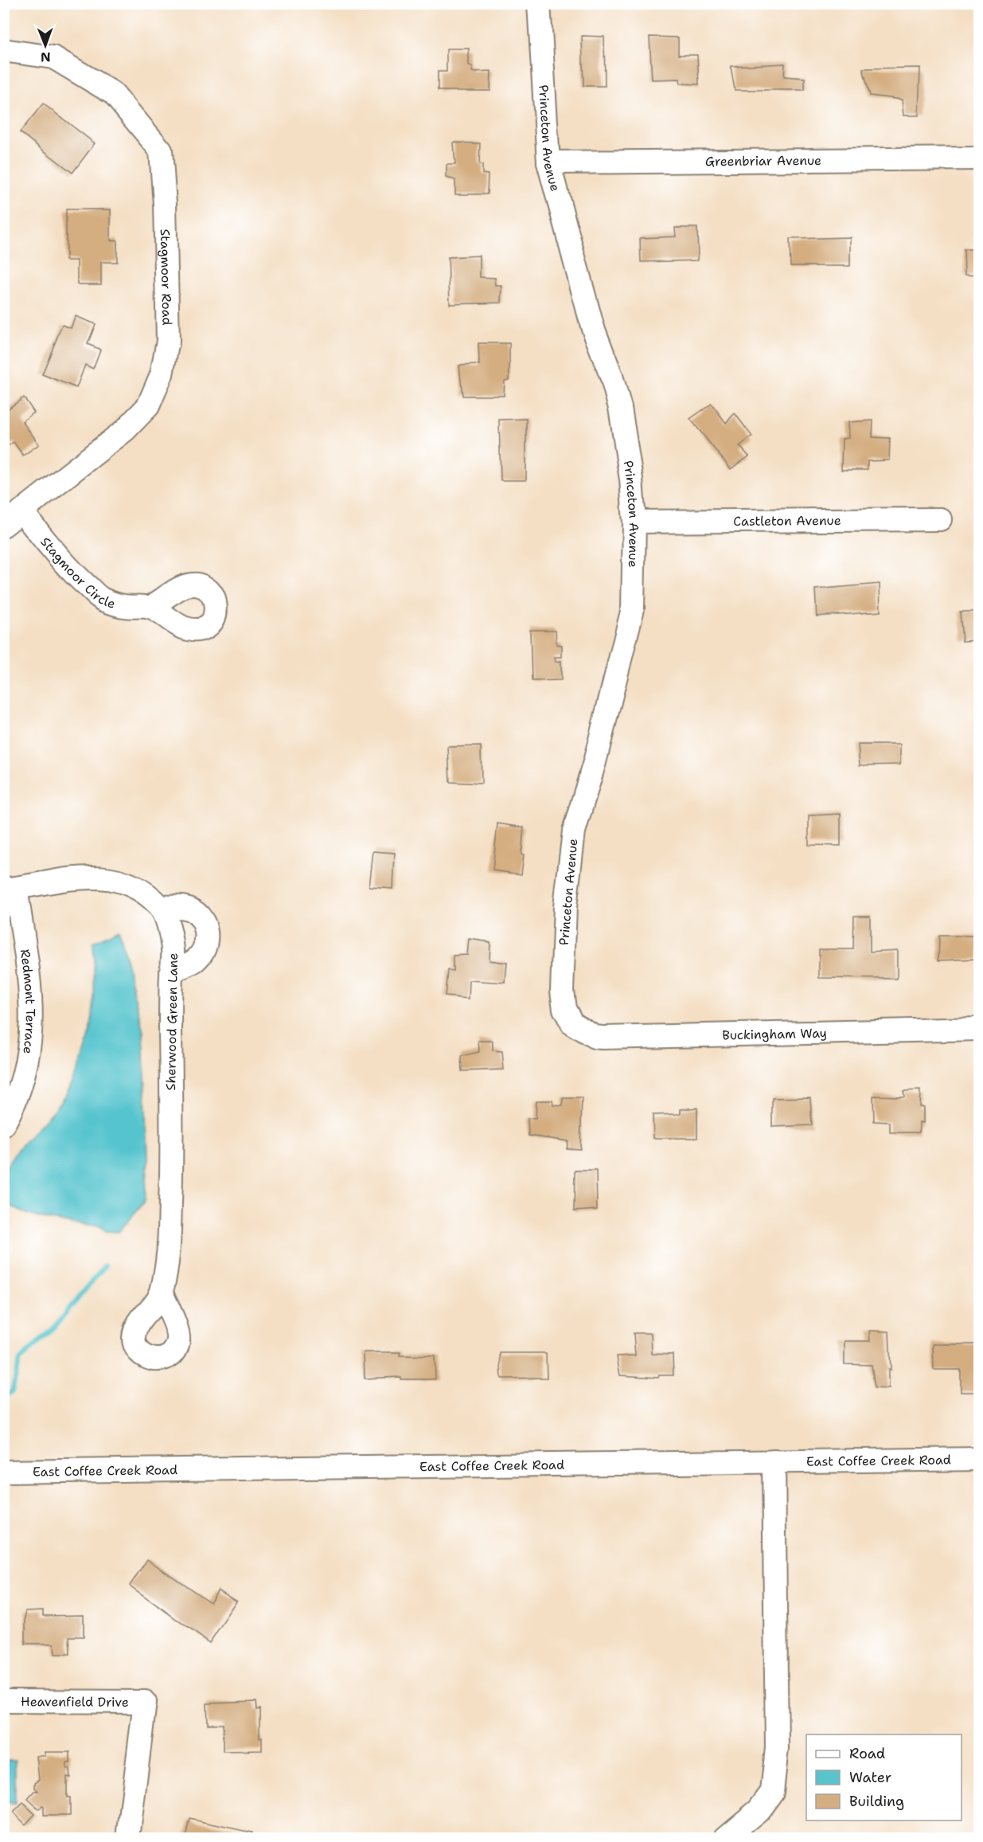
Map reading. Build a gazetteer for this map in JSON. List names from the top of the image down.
{
  "streets": {
    "street": [
      "Princeton Avenue",
      "Greenbriar Avenue",
      "Stagmoor Road",
      "Castleton Avenue",
      "Stagmoor Circle",
      "Redmont Terrace",
      "Sherwood Green Lane",
      "Buckingham Way",
      "East Coffee Creek Road",
      "Heavenfield Drive"
    ]
  },
  "crossings": [
    ["Princeton Avenue", "Greenbriar Avenue"],
    ["Princeton Avenue", "Castleton Avenue"],
    ["Princeton Avenue", "Buckingham Way"],
    ["Stagmoor Road", "Stagmoor Circle"],
    ["Redmont Terrace", "Sherwood Green Lane"]
  ],
  "legend": ["Road", "Water", "Building"],
  "north": "bottom"
}
